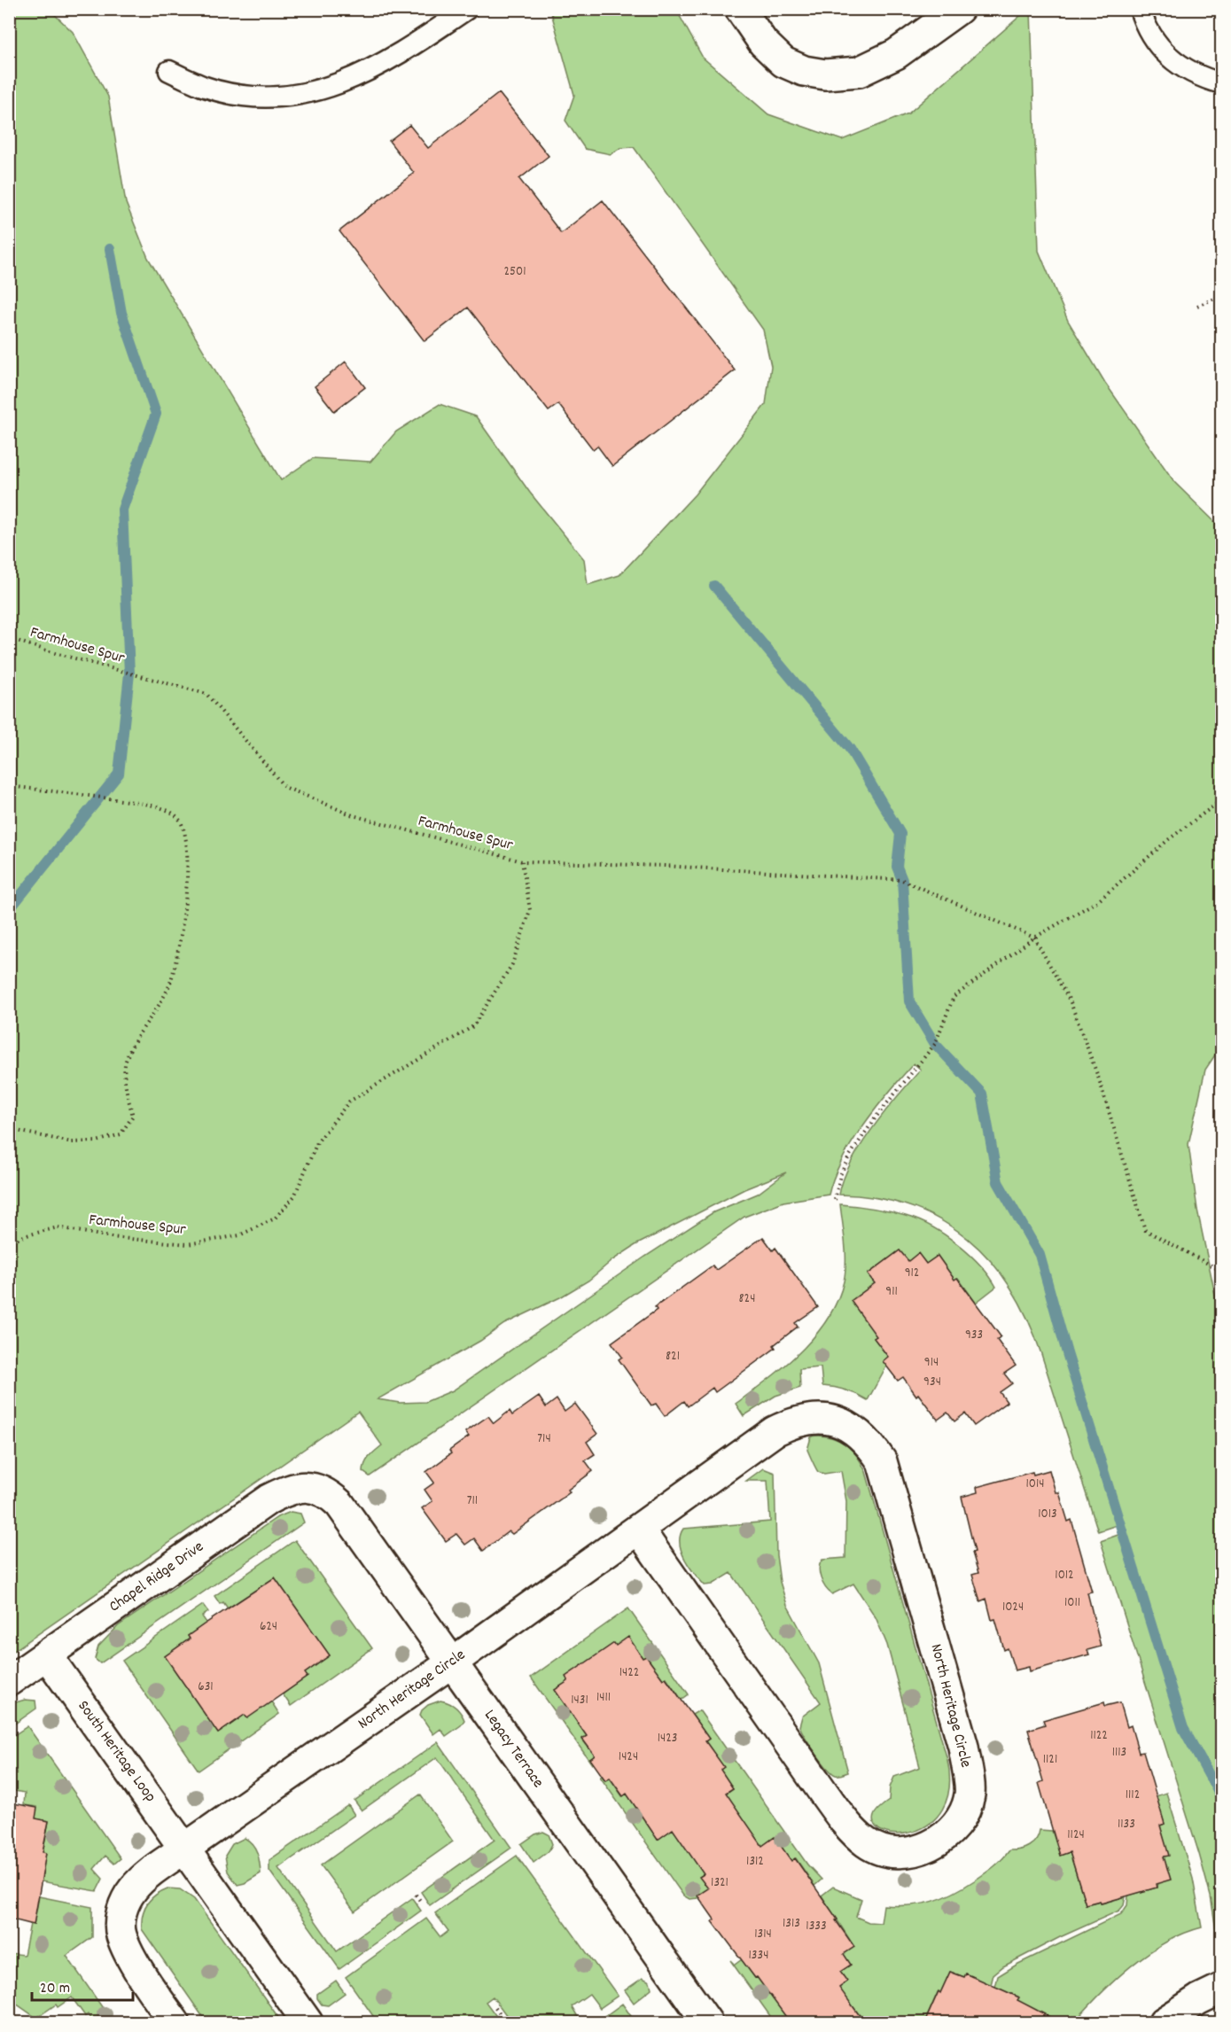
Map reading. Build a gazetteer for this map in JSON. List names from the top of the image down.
{
  "streets": {
    "street": [
      "Chapel Ridge Drive",
      "North Heritage Circle",
      "Legacy Terrace",
      "South Heritage Loop"
    ],
    "path": ["Farmhouse Spur"]
  },
  "crossings": [
    ["Chapel Ridge Drive", "Legacy Terrace"],
    ["Chapel Ridge Drive", "South Heritage Loop"],
    ["North Heritage Circle", "Legacy Terrace"],
    ["North Heritage Circle", "South Heritage Loop"]
  ],
  "house_numbers": [
    "2501",
    "912",
    "911",
    "824",
    "933",
    "821",
    "914",
    "934",
    "714",
    "1014",
    "711",
    "1013",
    "1012",
    "1011",
    "1024",
    "624",
    "1422",
    "631",
    "1411",
    "1431",
    "1122",
    "1423",
    "1113",
    "1424",
    "1121",
    "1112",
    "1133",
    "1124",
    "1312",
    "1321",
    "1313",
    "1333",
    "1314",
    "1334"
  ],
  "scale_bar": "20 m"
}
